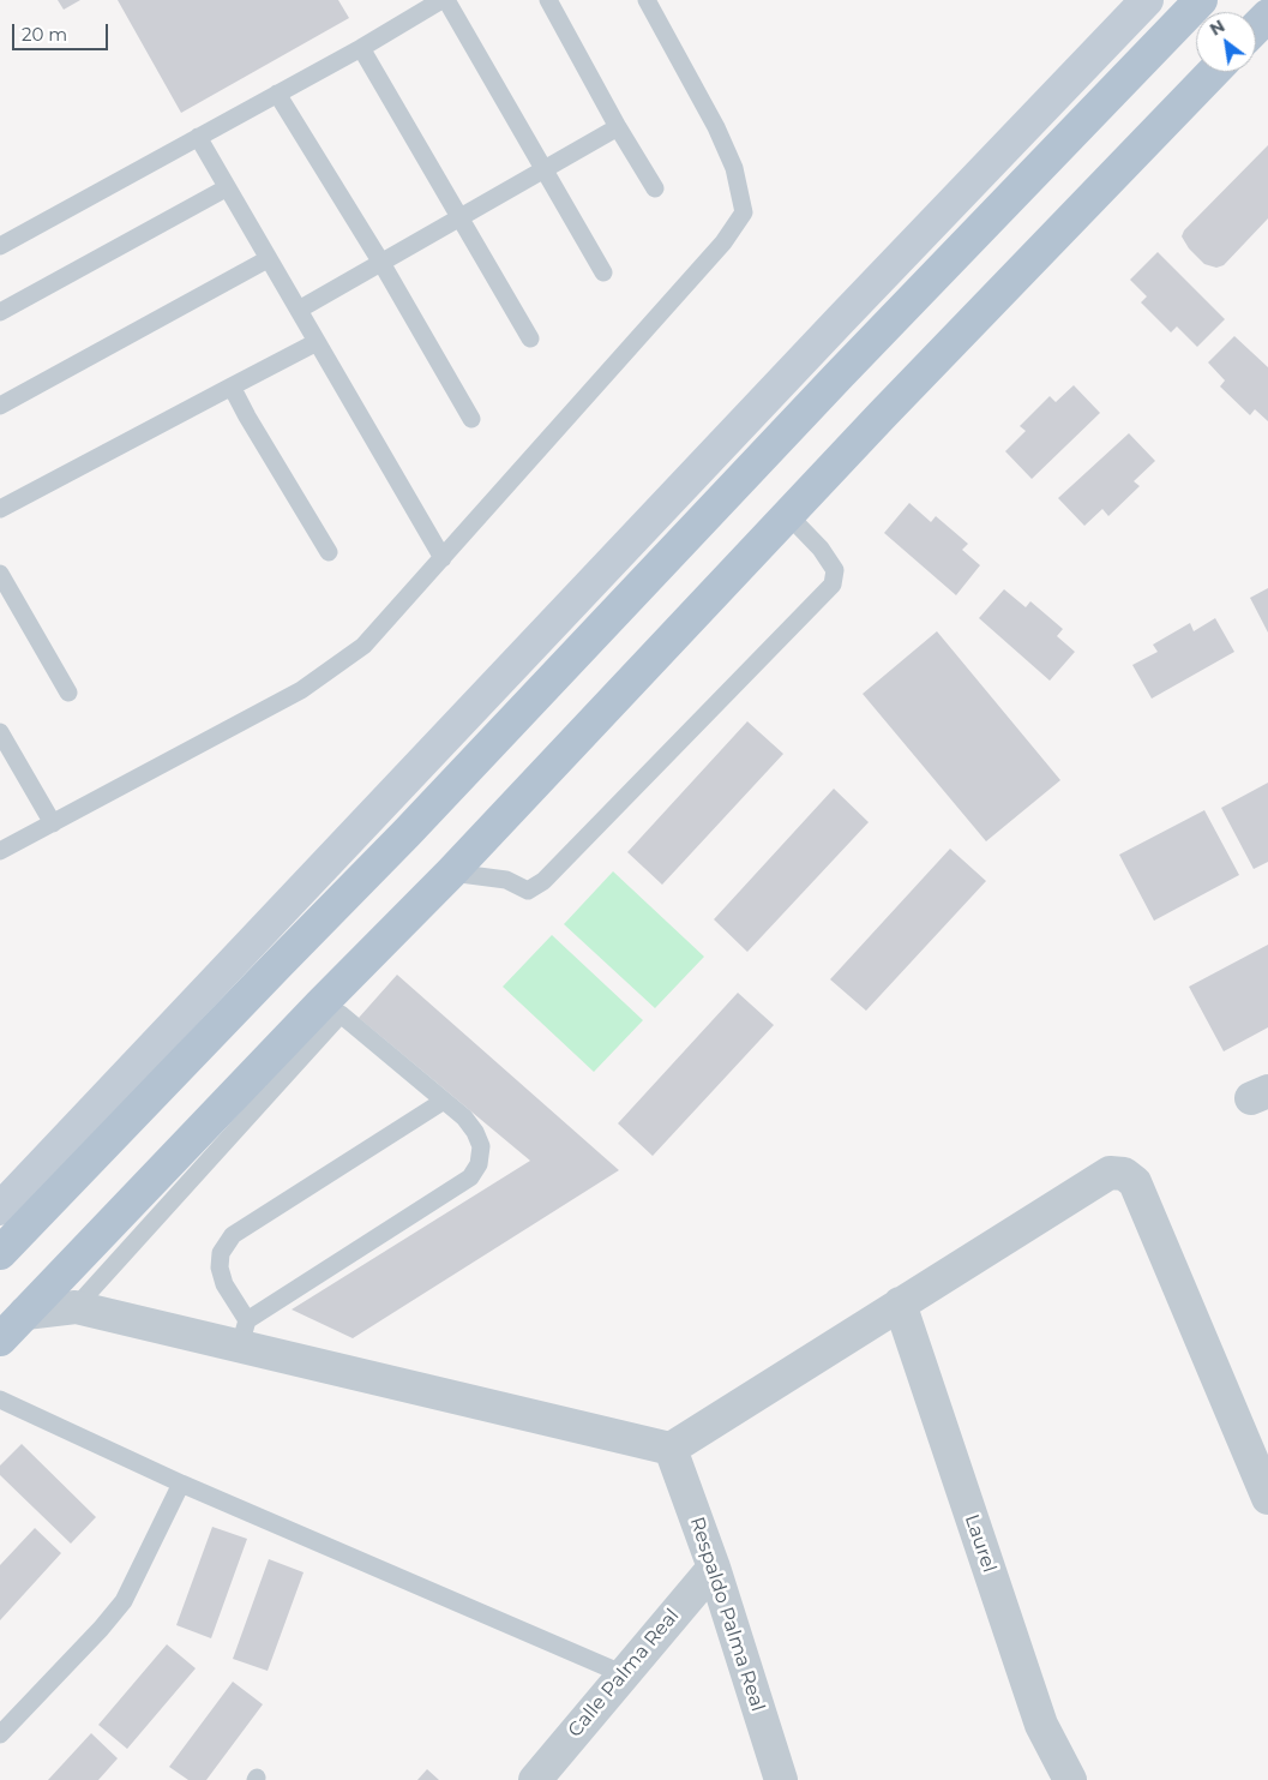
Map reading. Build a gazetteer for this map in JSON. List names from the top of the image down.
{
  "streets": {
    "street": ["Laurel", "Respaldo Palma Real", "Calle Palma Real"]
  },
  "crossings": [
    ["Respaldo Palma Real", "Calle Palma Real"]
  ],
  "scale_bar": "20 m",
  "north": "top left"
}
